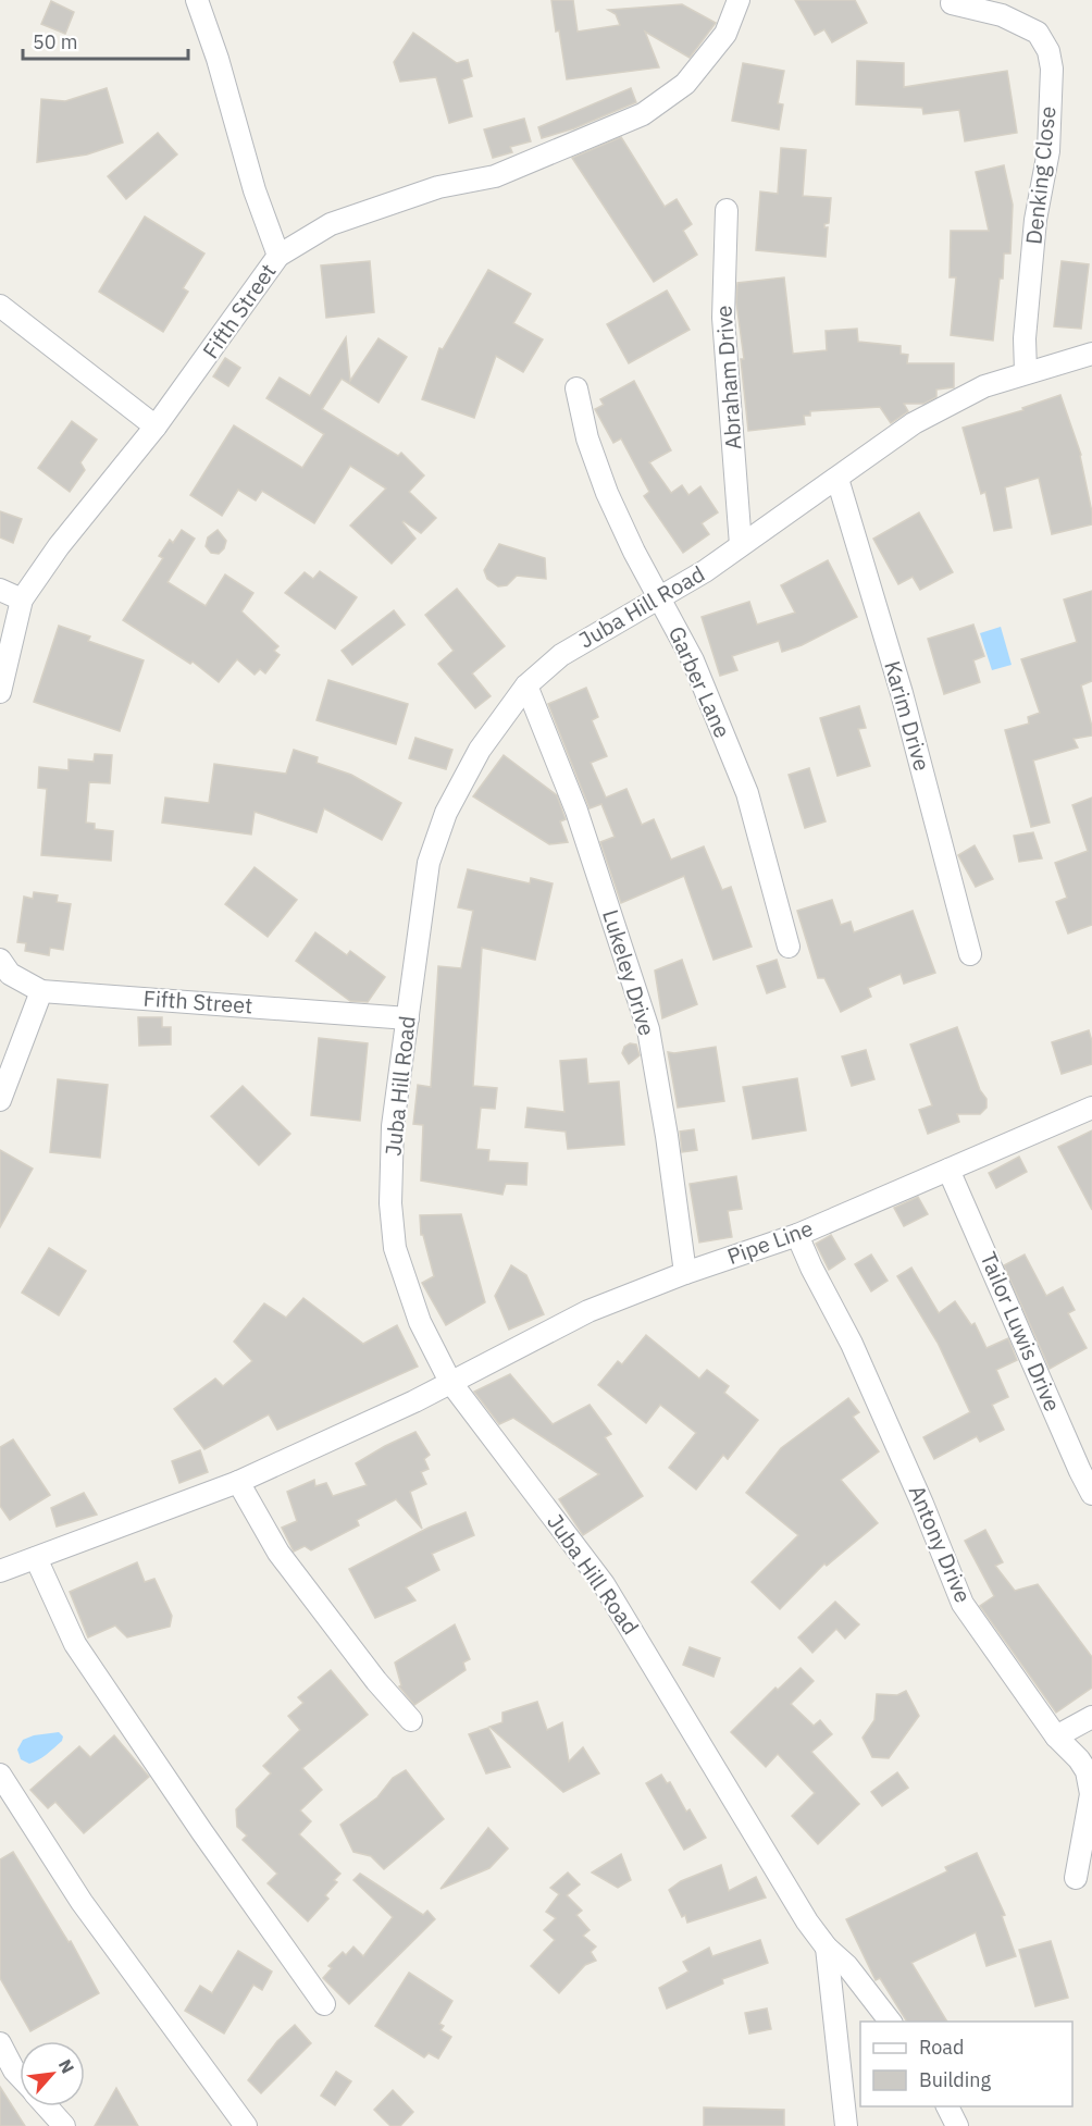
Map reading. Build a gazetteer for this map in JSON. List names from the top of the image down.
{
  "streets": {
    "street": [
      "Denking Close",
      "Fifth Street",
      "Abraham Drive",
      "Juba Hill Road",
      "Garber Lane",
      "Karim Drive",
      "Lukeley Drive",
      "Pipe Line",
      "Tailor Luwis Drive",
      "Antony Drive"
    ]
  },
  "crossings": [
    ["Denking Close", "Juba Hill Road"],
    ["Fifth Street", "Juba Hill Road"],
    ["Abraham Drive", "Juba Hill Road"],
    ["Juba Hill Road", "Garber Lane"],
    ["Juba Hill Road", "Karim Drive"],
    ["Juba Hill Road", "Lukeley Drive"],
    ["Juba Hill Road", "Pipe Line"],
    ["Lukeley Drive", "Pipe Line"],
    ["Pipe Line", "Tailor Luwis Drive"],
    ["Pipe Line", "Antony Drive"]
  ],
  "legend": ["Road", "Building"],
  "scale_bar": "50 m",
  "north": "top right"
}
